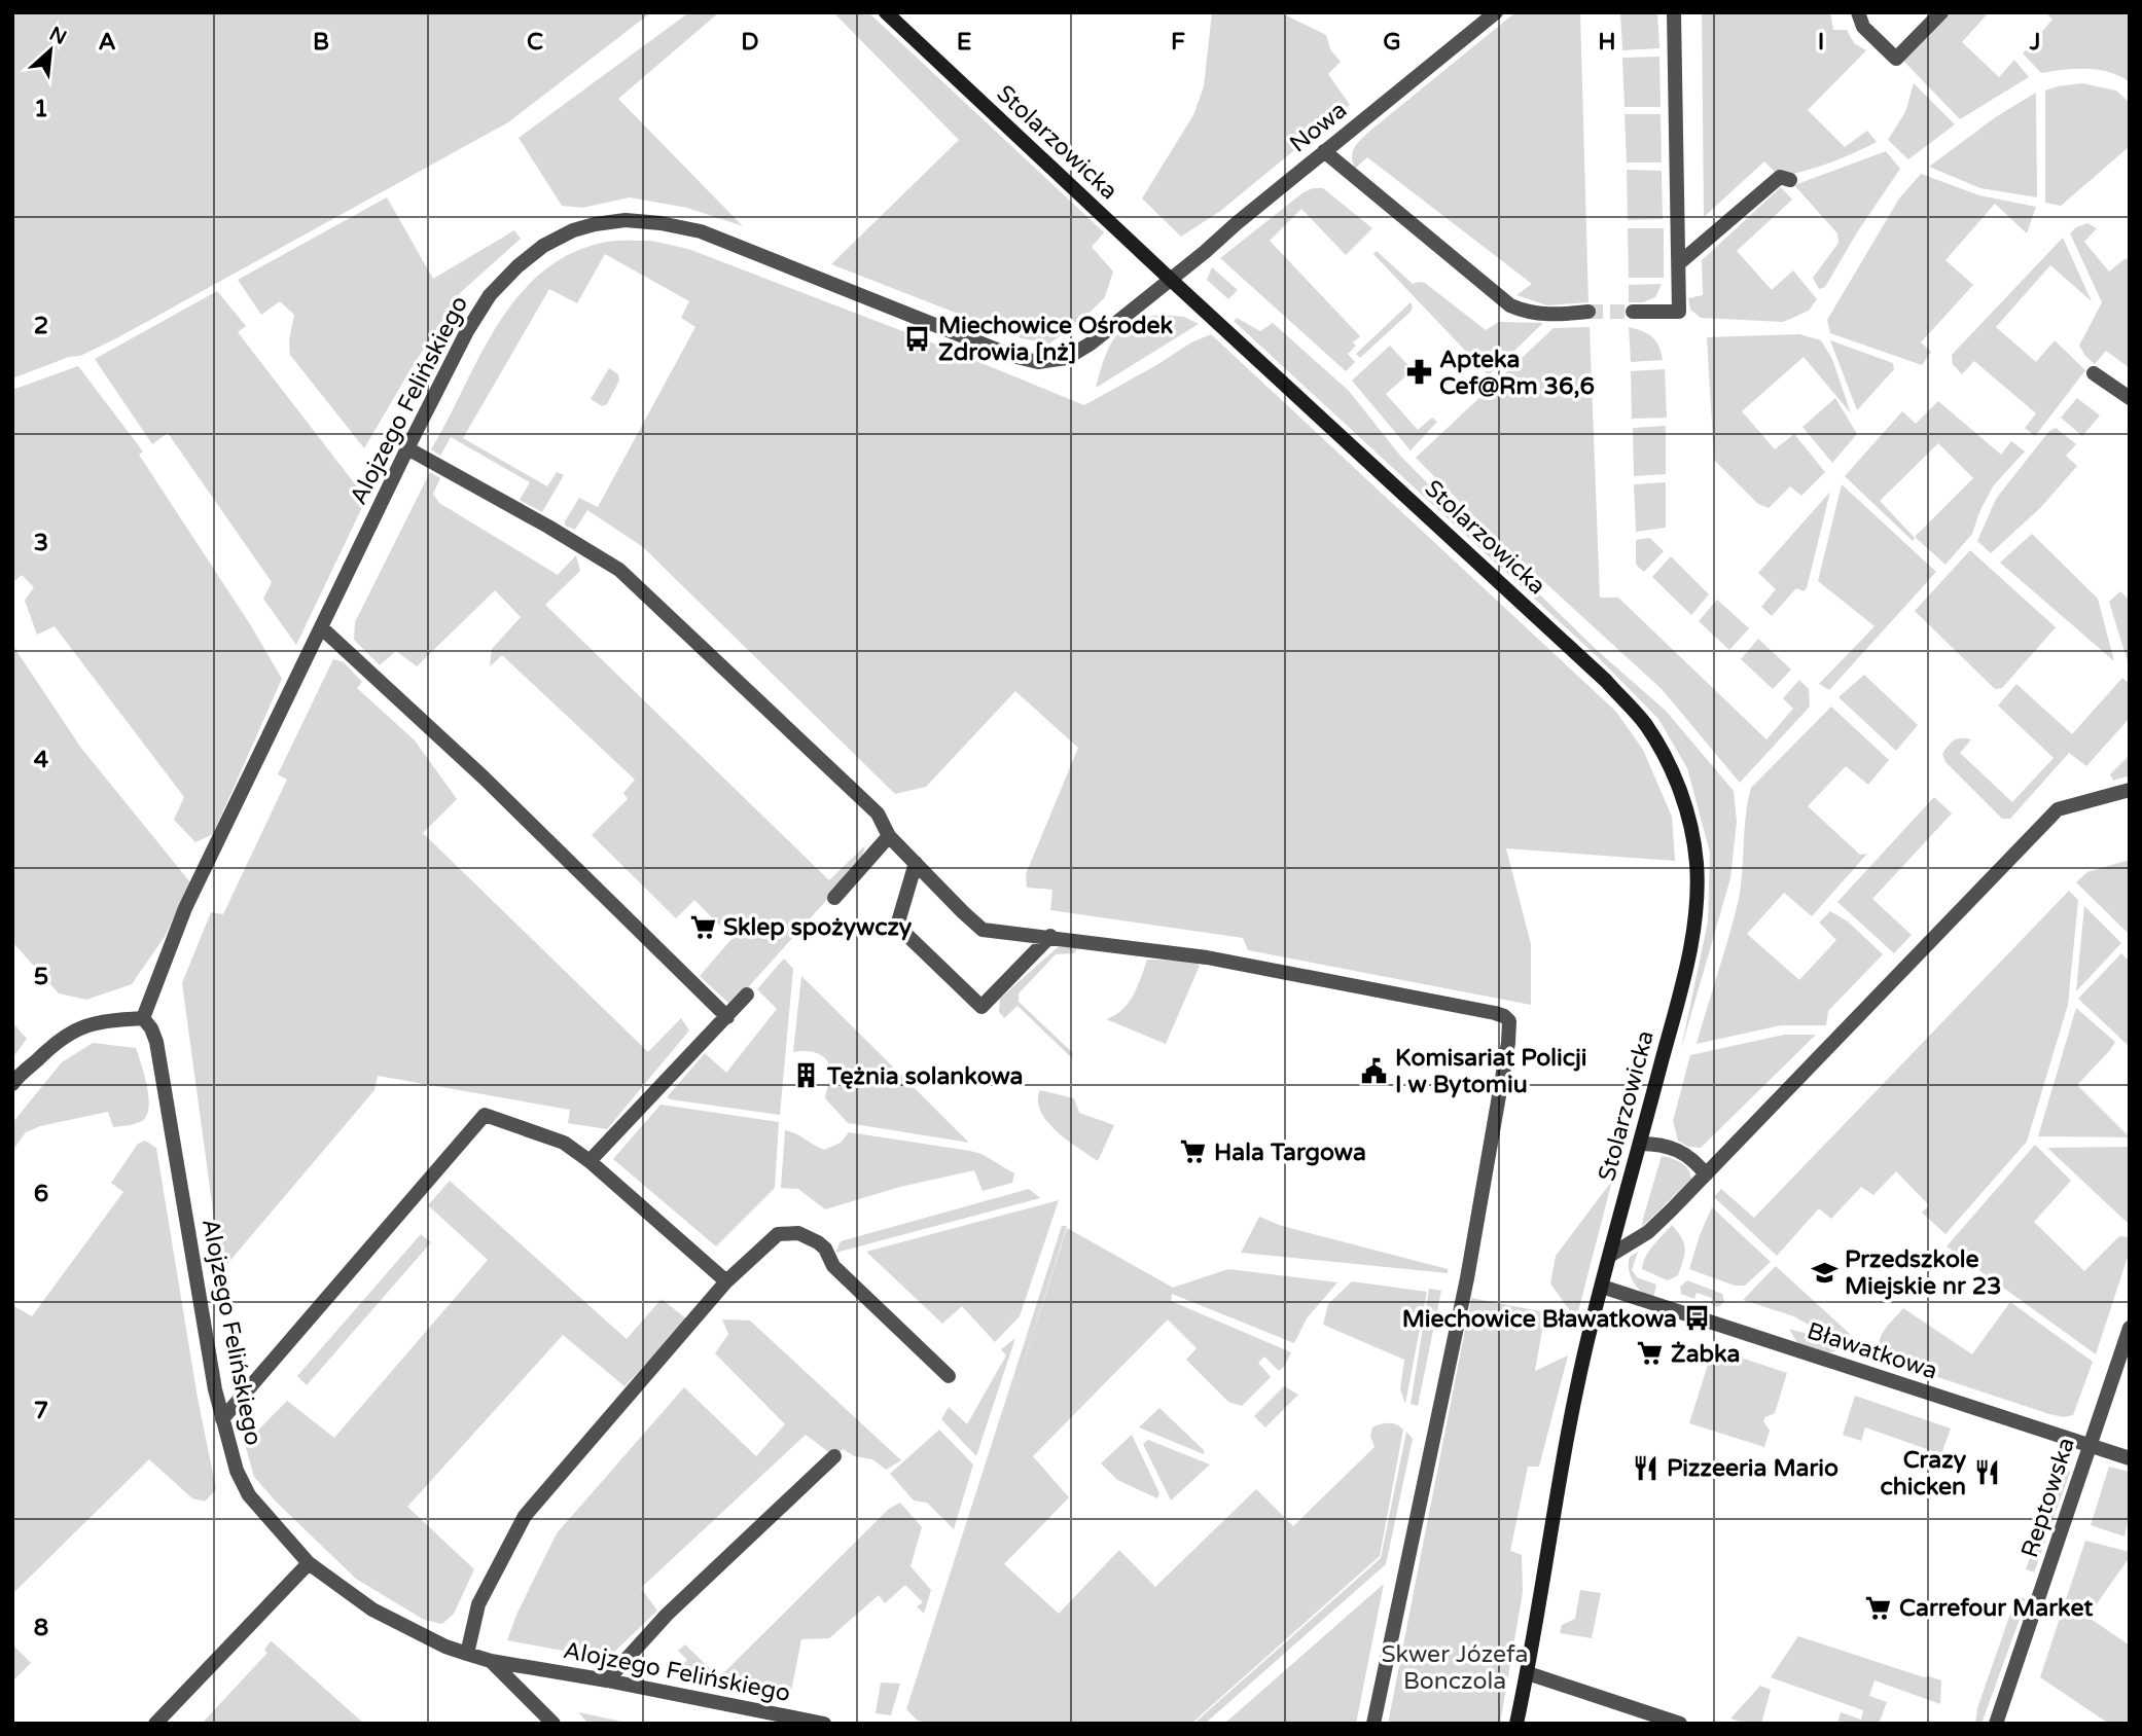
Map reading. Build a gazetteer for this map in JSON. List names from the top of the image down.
{
  "streets": {
    "street": [
      "Nowa",
      "Stolarzowicka",
      "Alojzego Felińskiego",
      "Bławatkowa",
      "Reptowska"
    ]
  },
  "crossings": [
    ["Nowa", "Stolarzowicka"],
    ["Nowa", "Alojzego Felińskiego"],
    ["Stolarzowicka", "Alojzego Felińskiego"],
    ["Stolarzowicka", "Bławatkowa"],
    ["Bławatkowa", "Reptowska"]
  ],
  "parks": ["Skwer Józefa Bonczola"],
  "places": {
    "bus stop": ["Miechowice Ośrodek Zdrowia [nż]", "Miechowice Bławatkowa"],
    "pharmacy": ["Apteka Cef@Rm 36,6"],
    "supermarket": [
      "Sklep spożywczy",
      "Hala Targowa",
      "Żabka",
      "Carrefour Market"
    ],
    "public building": ["Komisariat Policji I w Bytomiu"],
    "building": ["Tężnia solankowa"],
    "school or university": ["Przedszkole Miejskie nr 23"],
    "restaurant": ["Pizzeeria Mario", "Crazy chicken"]
  },
  "north": "top right",
  "grid": {
    "columns": [
      "A",
      "B",
      "C",
      "D",
      "E",
      "F",
      "G",
      "H",
      "I",
      "J"
    ],
    "rows": [
      "1",
      "2",
      "3",
      "4",
      "5",
      "6",
      "7",
      "8"
    ]
  }
}
